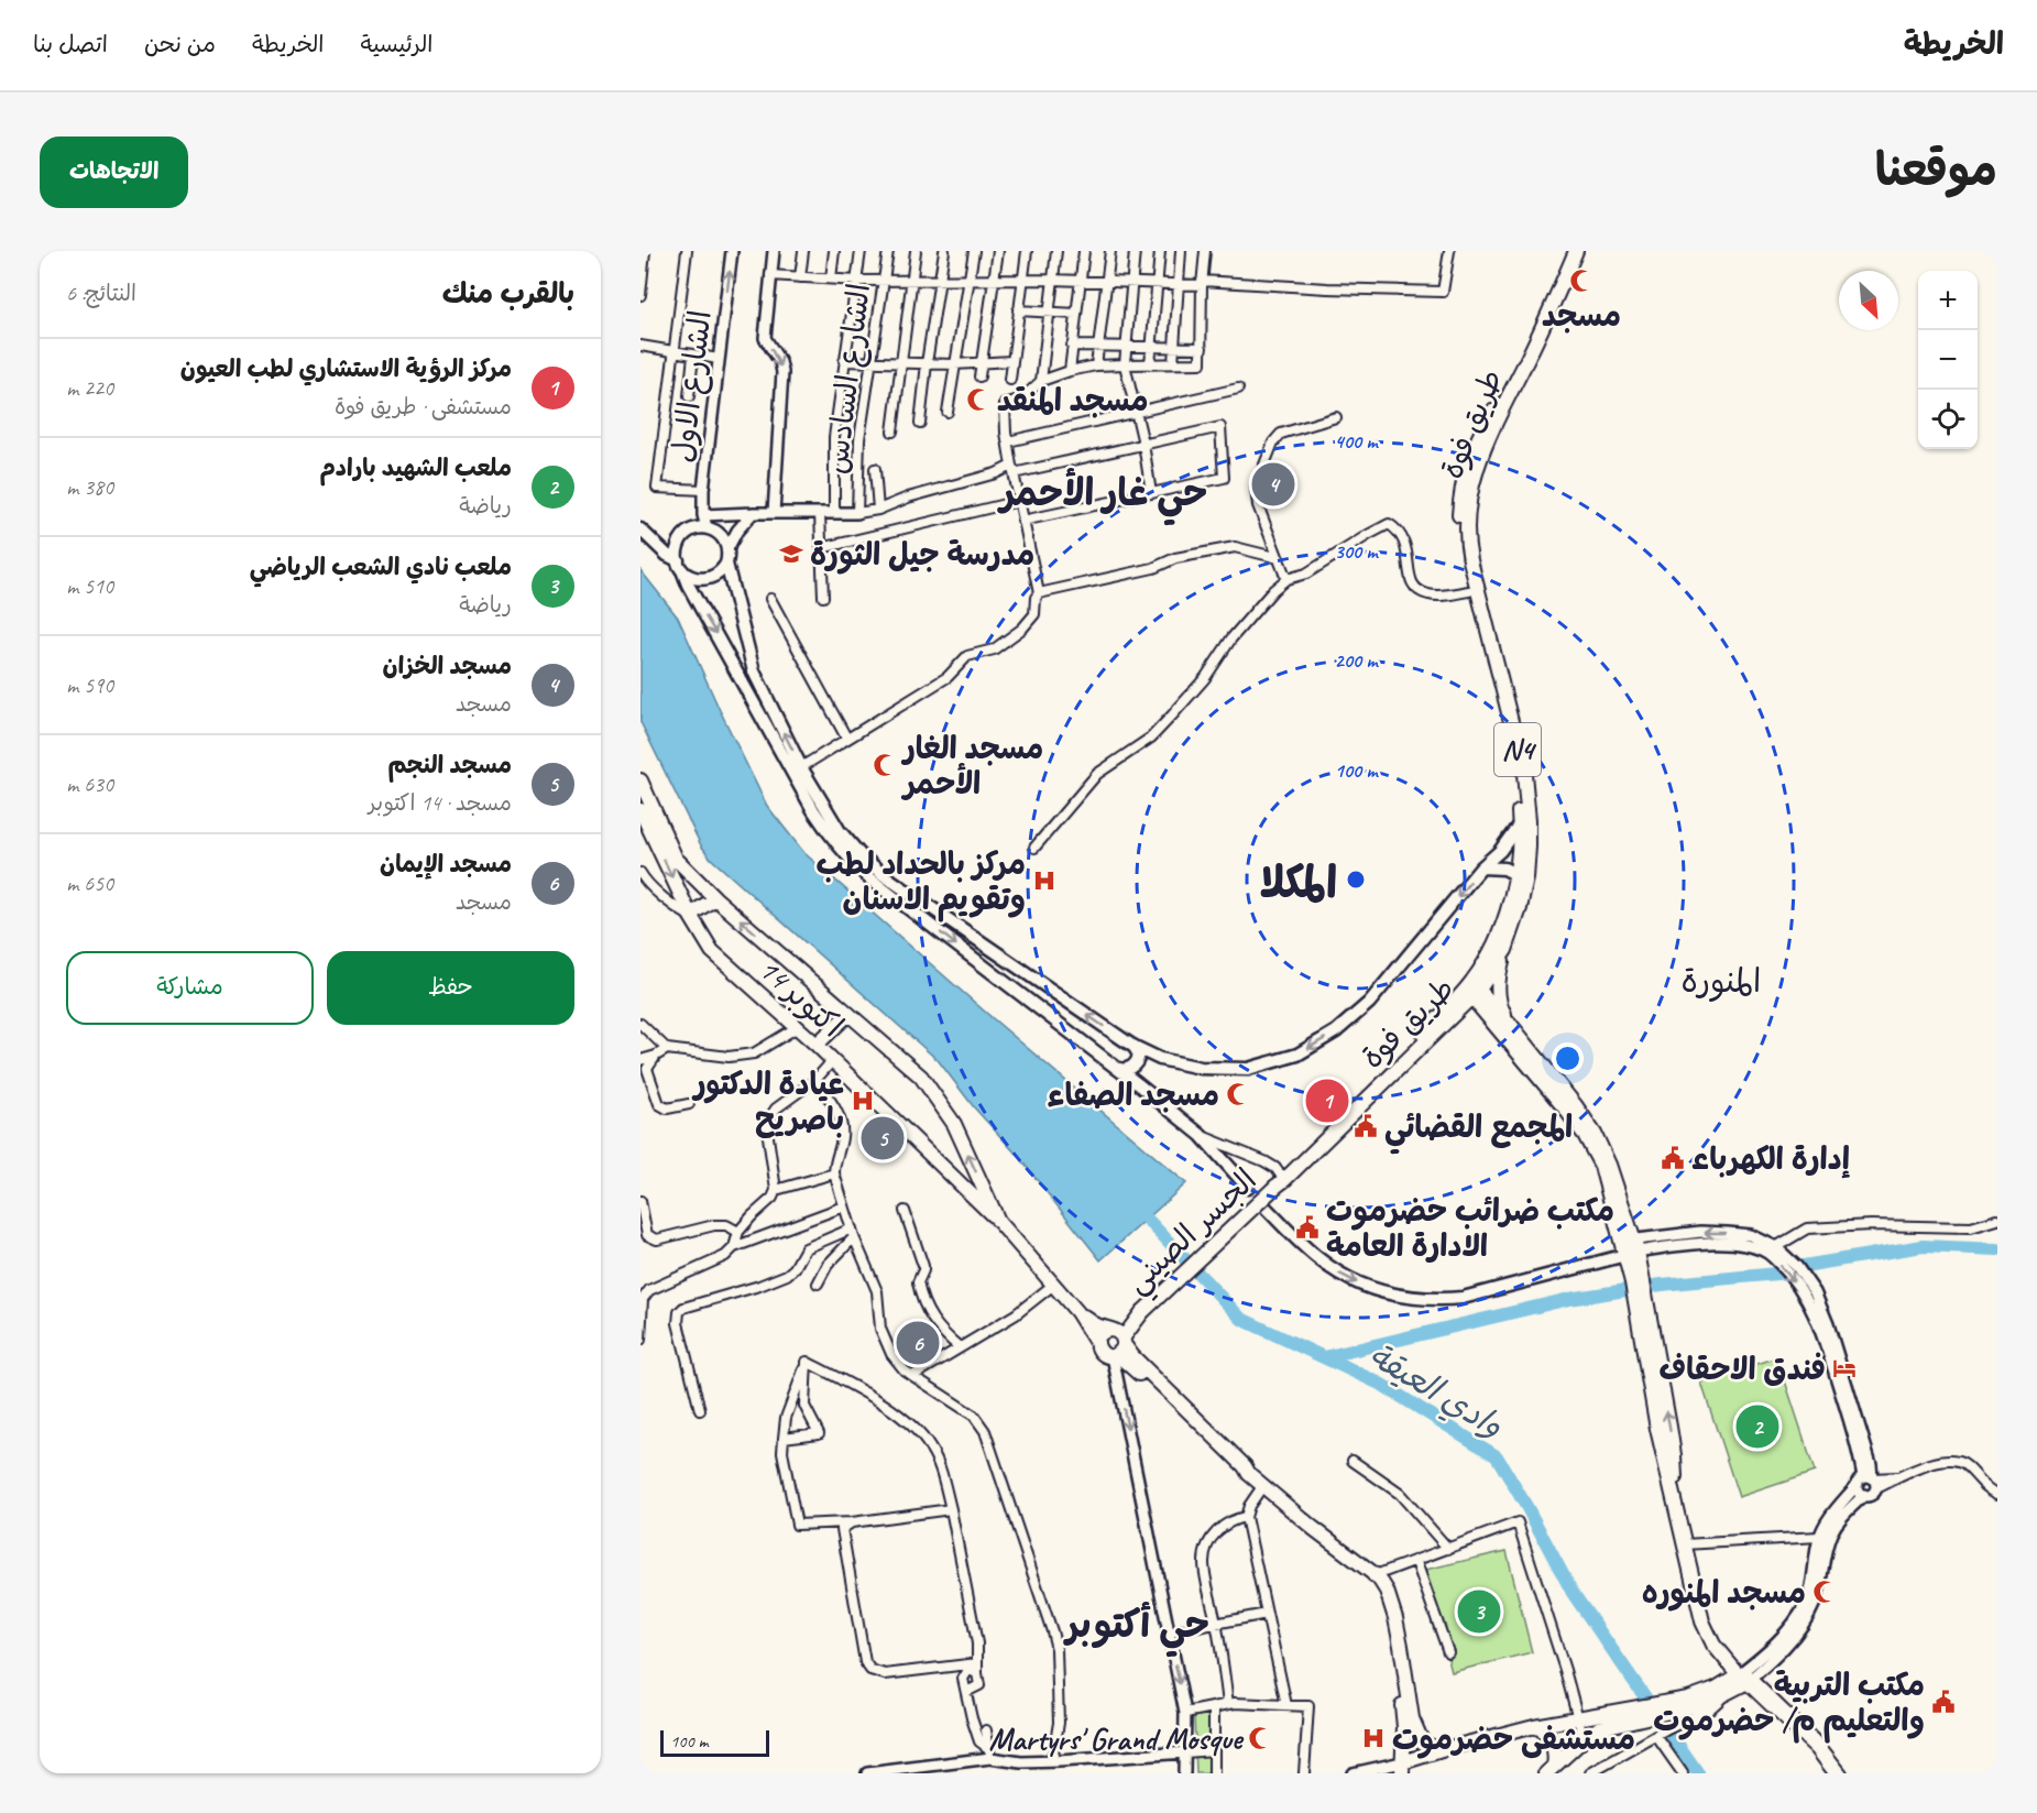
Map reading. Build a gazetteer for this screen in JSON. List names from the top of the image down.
{
  "streets": {
    "highway": [
      "طريق فوة",
      "N4",
      "14 اكتوبر",
      "الجسر الصيني"
    ],
    "street": ["الشارع السادس", "الشارع الاول"]
  },
  "crossings": [
    ["طريق فوة", "الجسر الصيني"]
  ],
  "districts": [
    "حي غار الأحمر",
    "المكلا",
    "المنورة",
    "حي أكتوبر"
  ],
  "water": ["وادي العيقة"],
  "places": {
    "mosque": [
      "مسجد",
      "مسجد المنقد",
      "مسجد الغار الأحمر",
      "مسجد الصفاء",
      "مسجد المنوره",
      "Martyrs' Grand Mosque"
    ],
    "school or university": ["مدرسة جيل الثورة"],
    "hospital": ["مركز بالحداد لطب وتقويم الاسنان", "عيادة الدكتور باصريح", "مستشفى حضرموت"],
    "public building": [
      "المجمع القضائي",
      "إدارة الكهرباء",
      "مكتب ضرائب حضرموت الادارة العامة",
      "مكتب التربية والتعليم م/ حضرموت"
    ],
    "hotel": ["فندق الاحقاف"]
  },
  "scale_bar": "100 m",
  "north": "bottom right",
  "page": {
    "header": "الخريطة",
    "nav": [
      "الرئيسية",
      "الخريطة",
      "من نحن",
      "اتصل بنا"
    ],
    "title": "موقعنا",
    "buttons": [
      "الاتجاهات",
      ["حفظ", "مشاركة"]
    ],
    "heading": ["بالقرب منك", "النتائج: 6"],
    "map_buttons": ["+", "−"],
    "list": [
      {
        "mark": "1",
        "name": "مركز الرؤية الاستشاري لطب العيون",
        "note": "مستشفى · طريق فوة",
        "value": "220 m"
      },
      {
        "mark": "2",
        "name": "ملعب الشهيد بارادم",
        "note": "رياضة",
        "value": "380 m"
      },
      {
        "mark": "3",
        "name": "ملعب نادي الشعب الرياضي",
        "note": "رياضة",
        "value": "510 m"
      },
      {
        "mark": "4",
        "name": "مسجد الخزان",
        "note": "مسجد",
        "value": "590 m"
      },
      {
        "mark": "5",
        "name": "مسجد النجم",
        "note": "مسجد · 14 اكتوبر",
        "value": "630 m"
      },
      {
        "mark": "6",
        "name": "مسجد الإيمان",
        "note": "مسجد",
        "value": "650 m"
      }
    ],
    "pins": [
      "4",
      "1",
      "5",
      "6",
      "2",
      "3"
    ],
    "scale": "100 m"
  },
  "rings": [
    "400 m",
    "300 m",
    "200 m",
    "100 m"
  ]
}
